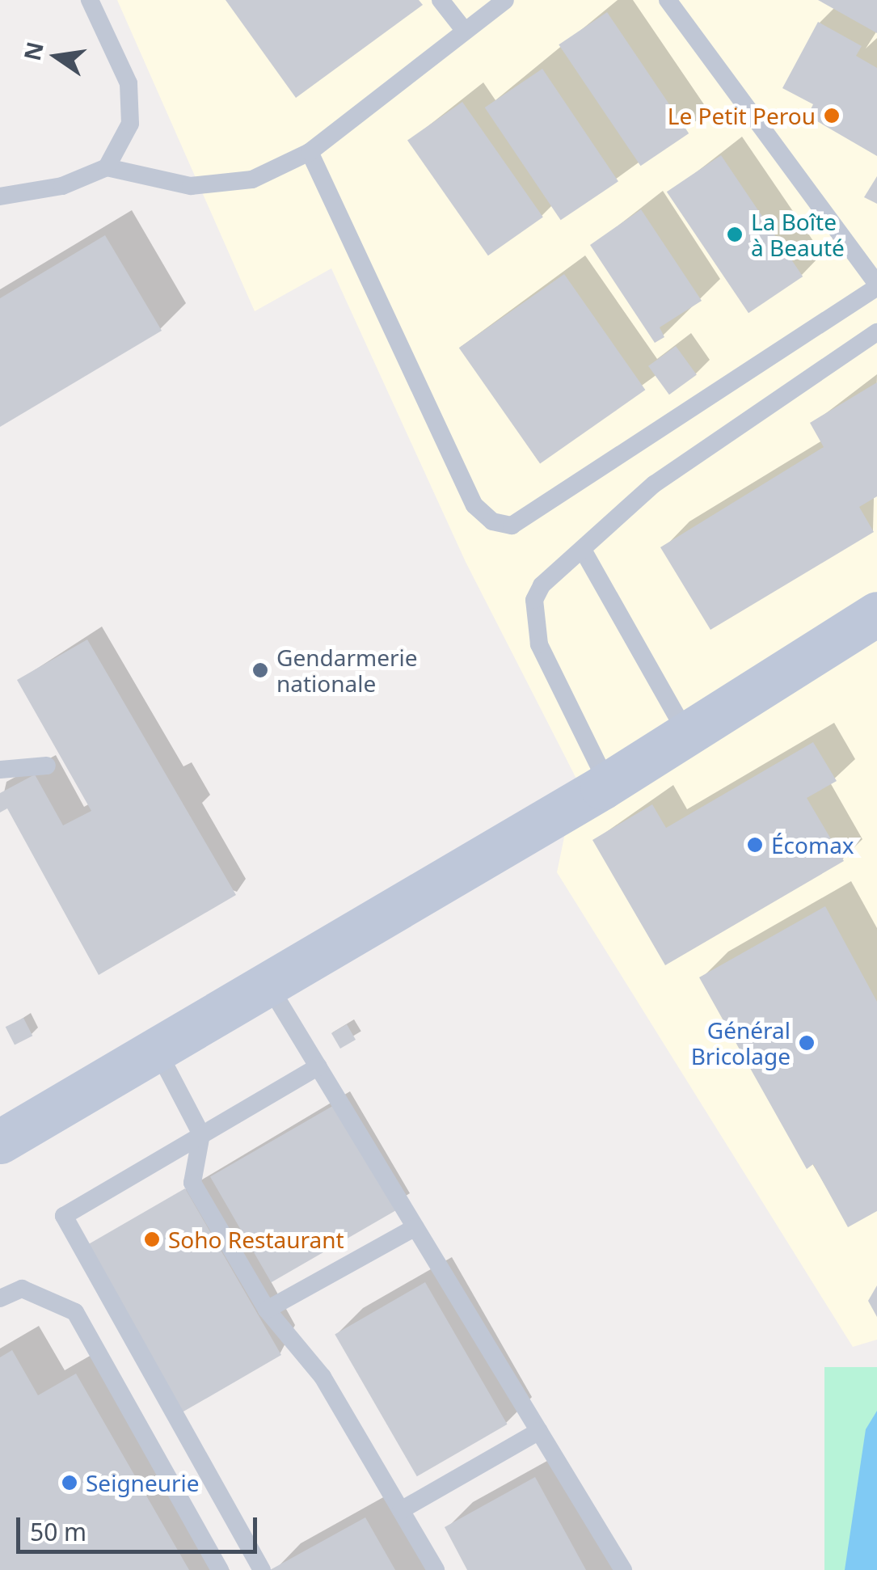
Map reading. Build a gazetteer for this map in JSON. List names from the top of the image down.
{
  "places": [
    "Le Petit Perou",
    "La Boîte à Beauté",
    "Gendarmerie nationale",
    "Écomax",
    "Général Bricolage",
    "Soho Restaurant",
    "Seigneurie"
  ],
  "scale_bar": "50 m",
  "north": "left"
}
